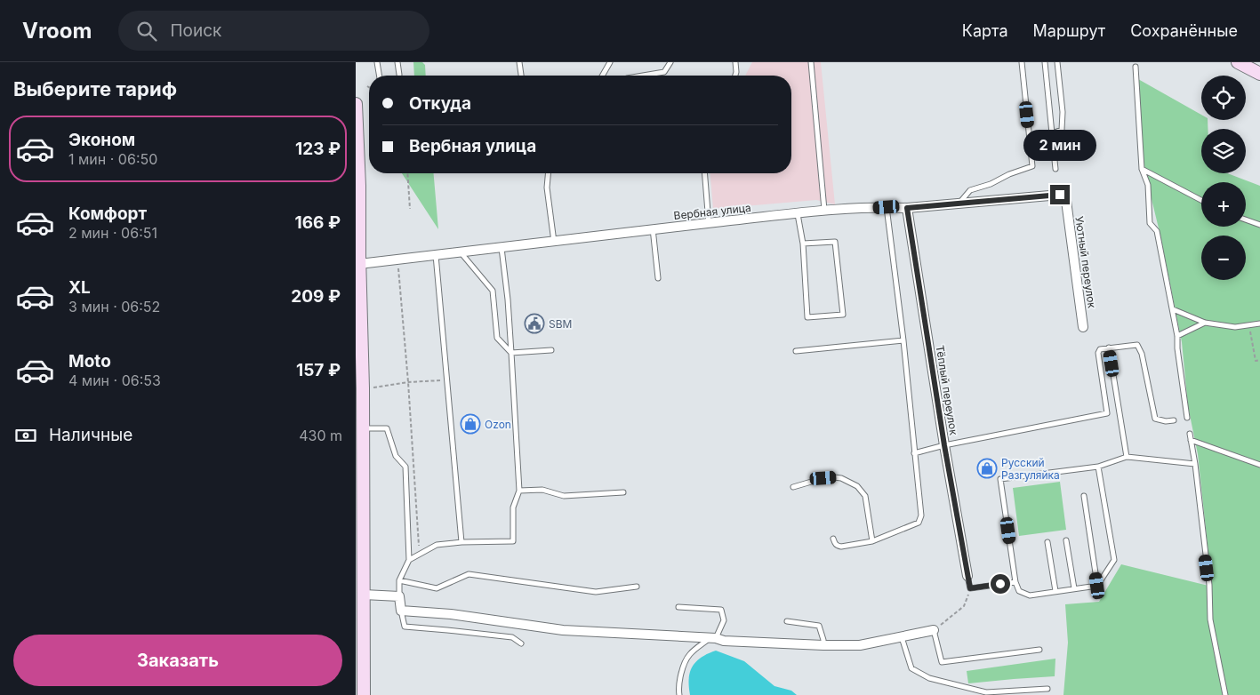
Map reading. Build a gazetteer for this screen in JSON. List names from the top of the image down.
{
  "streets": {
    "street": ["Вербная улица", "Уютный переулок", "Тёплый переулок"]
  },
  "crossings": [
    ["Вербная улица", "Уютный переулок"],
    ["Вербная улица", "Тёплый переулок"]
  ],
  "places": {
    "public building": ["SBM"],
    "shop": ["Ozon", "Русский Разгуляйка"]
  },
  "page": {
    "header": "Vroom",
    "search": "Поиск",
    "nav": ["Карта", "Маршрут", "Сохранённые"],
    "heading": "Выберите тариф",
    "map_buttons": ["+", "−"],
    "banner": ["Откуда", "Вербная улица"],
    "list": [
      {
        "name": "Эконом",
        "note": "1 мин · 06:50",
        "value": "123 ₽"
      },
      {
        "name": "Комфорт",
        "note": "2 мин · 06:51",
        "value": "166 ₽"
      },
      {
        "name": "XL",
        "note": "3 мин · 06:52",
        "value": "209 ₽"
      },
      {
        "name": "Moto",
        "note": "4 мин · 06:53",
        "value": "157 ₽"
      }
    ],
    "bubble": "2 мин",
    "pay": ["Наличные", "430 m"],
    "buttons": "Заказать"
  }
}
